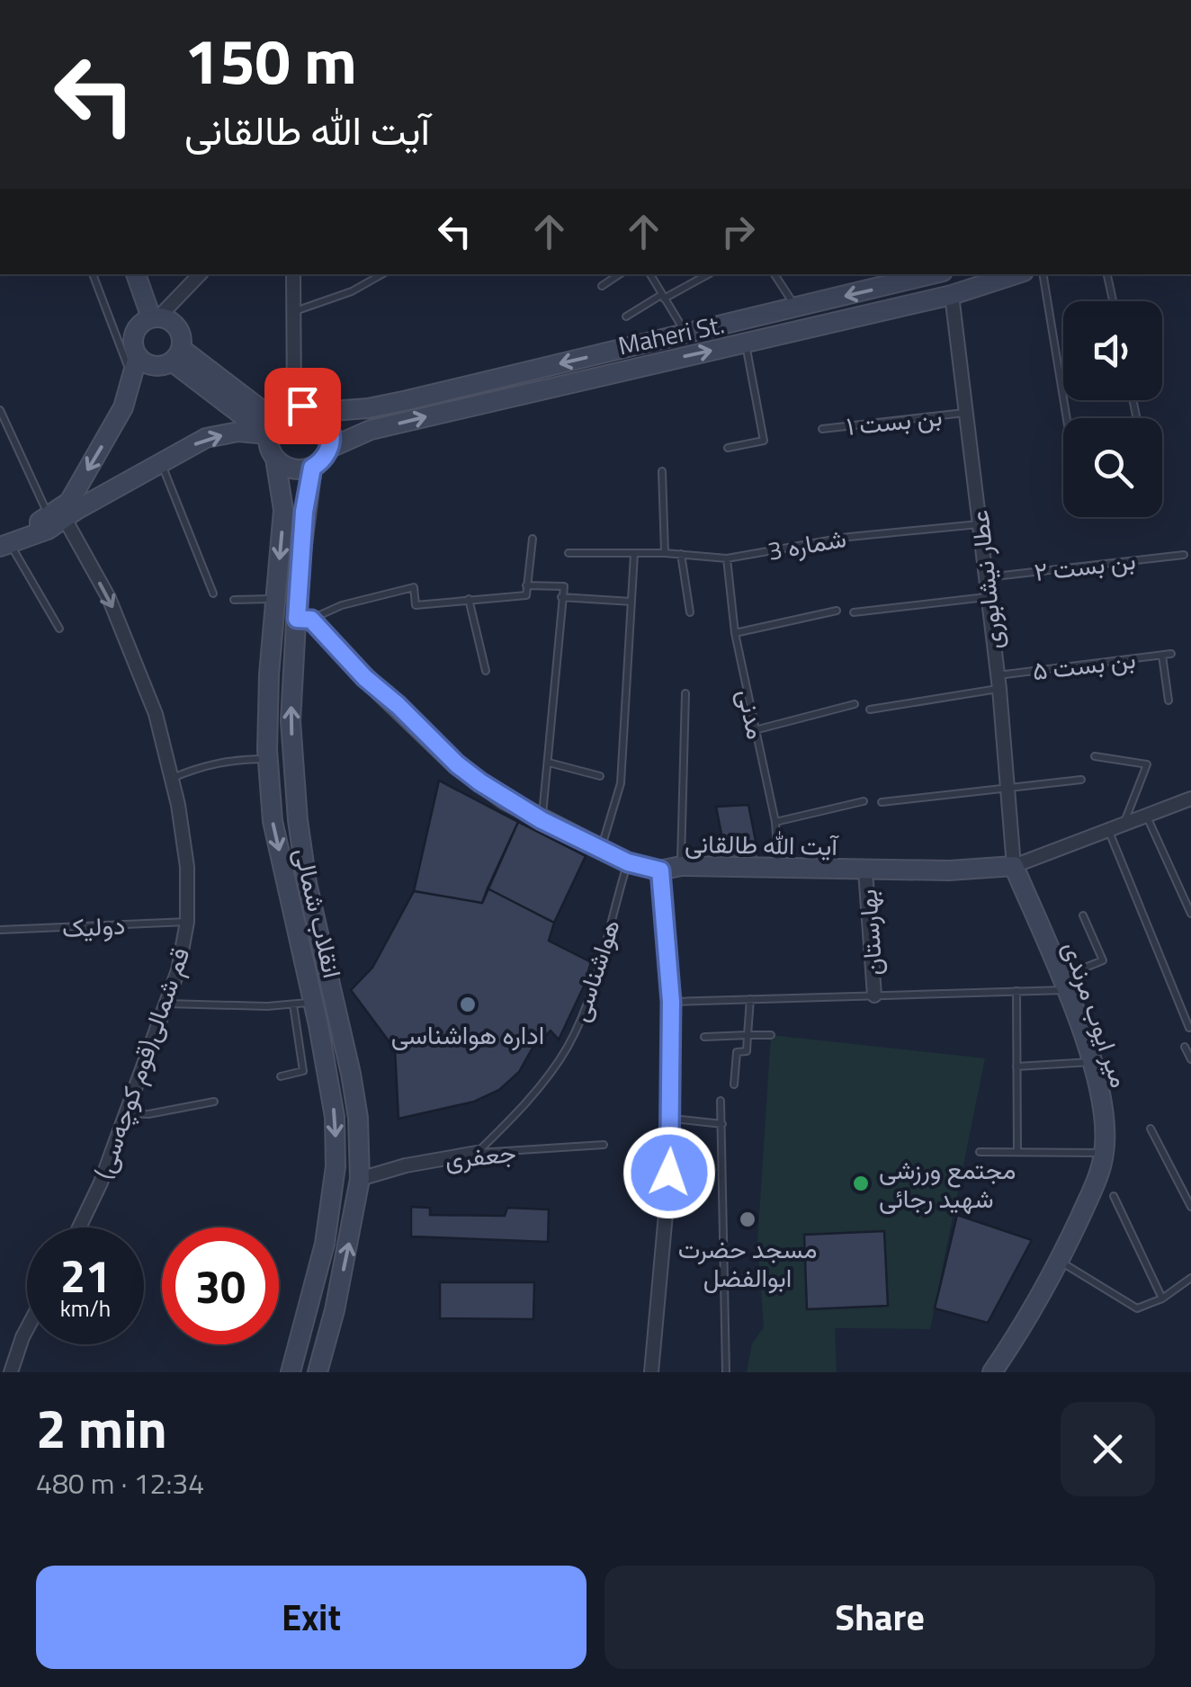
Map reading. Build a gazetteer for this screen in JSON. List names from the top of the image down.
{
  "streets": {
    "street": [
      "Maheri St.",
      "عطار نیشابوری",
      "آیت الله طالقانی",
      "انقلاب شمالی",
      "بهارستان",
      "میر ایوب مرندی",
      "قم شمالی(قوم کوچه‌سی)",
      "جعفری"
    ],
    "lane": [
      "بن بست ۱",
      "شماره 3",
      "بن بست ۲",
      "بن بست ۵",
      "مدنی",
      "دولیک",
      "هواشناسی"
    ]
  },
  "crossings": [
    ["Maheri St.", "عطار نیشابوری"],
    ["Maheri St.", "انقلاب شمالی"],
    ["بن بست ۱", "عطار نیشابوری"],
    ["شماره 3", "عطار نیشابوری"],
    ["شماره 3", "مدنی"],
    ["بن بست ۲", "عطار نیشابوری"],
    ["عطار نیشابوری", "بن بست ۵"],
    ["عطار نیشابوری", "آیت الله طالقانی"],
    ["عطار نیشابوری", "میر ایوب مرندی"],
    ["مدنی", "آیت الله طالقانی"],
    ["آیت الله طالقانی", "انقلاب شمالی"],
    ["آیت الله طالقانی", "بهارستان"],
    ["آیت الله طالقانی", "هواشناسی"],
    ["آیت الله طالقانی", "میر ایوب مرندی"],
    ["انقلاب شمالی", "جعفری"],
    ["دولیک", "قم شمالی(قوم کوچه‌سی)"],
    ["هواشناسی", "جعفری"]
  ],
  "one_way": ["قم شمالی(قوم کوچه‌سی)"],
  "places": ["اداره هواشناسی", "مجتمع ورزشی شهید رجائی", "مسجد حضرت ابوالفضل"],
  "page": {
    "turn": ["150 m", "آیت الله طالقانی"],
    "speed": "21 km/h",
    "limit": "30",
    "heading": ["2 min", "480 m · 12:34"],
    "buttons": ["Exit", "Share"]
  }
}
